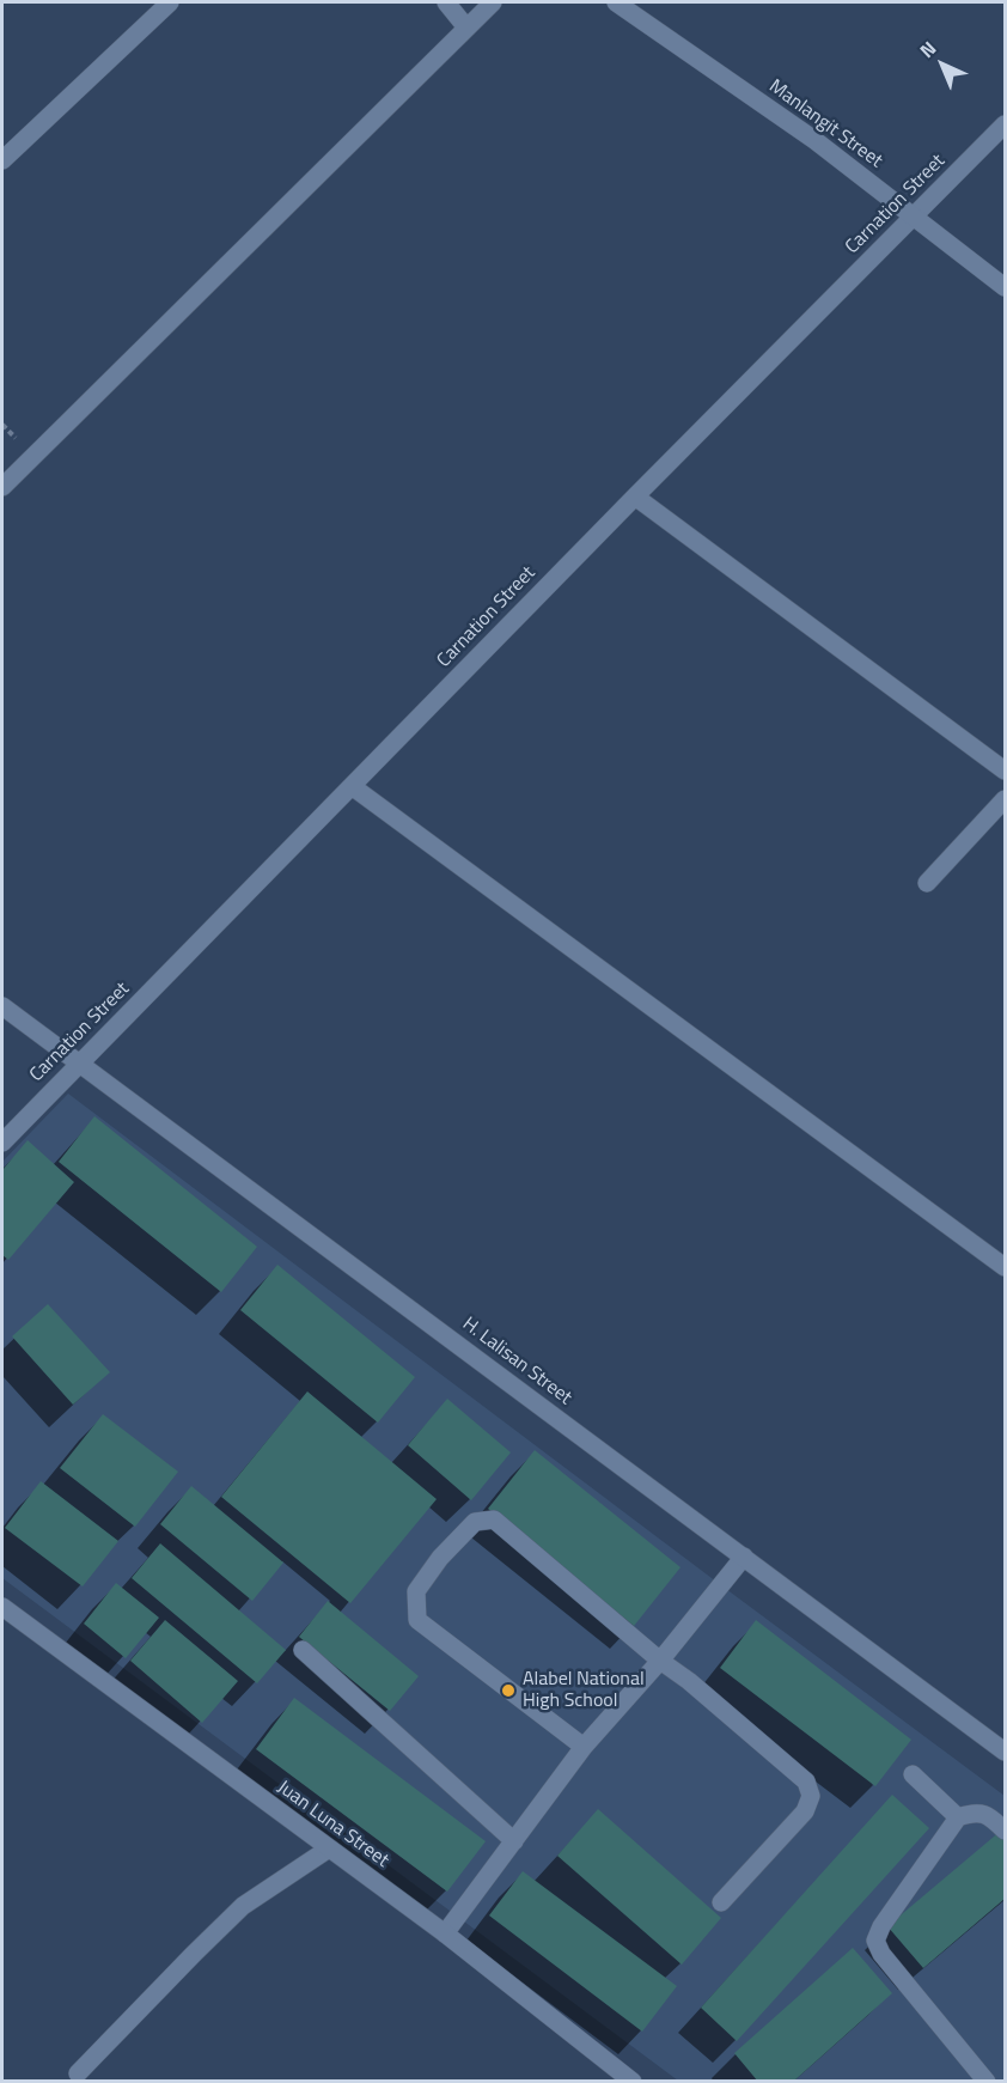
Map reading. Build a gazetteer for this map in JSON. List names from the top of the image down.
{
  "streets": {
    "street": [
      "Manlangit Street",
      "Carnation Street",
      "H. Lalisan Street",
      "Juan Luna Street"
    ]
  },
  "crossings": [
    ["Manlangit Street", "Carnation Street"],
    ["Carnation Street", "H. Lalisan Street"]
  ],
  "places": ["Alabel National High School"],
  "north": "top left"
}
